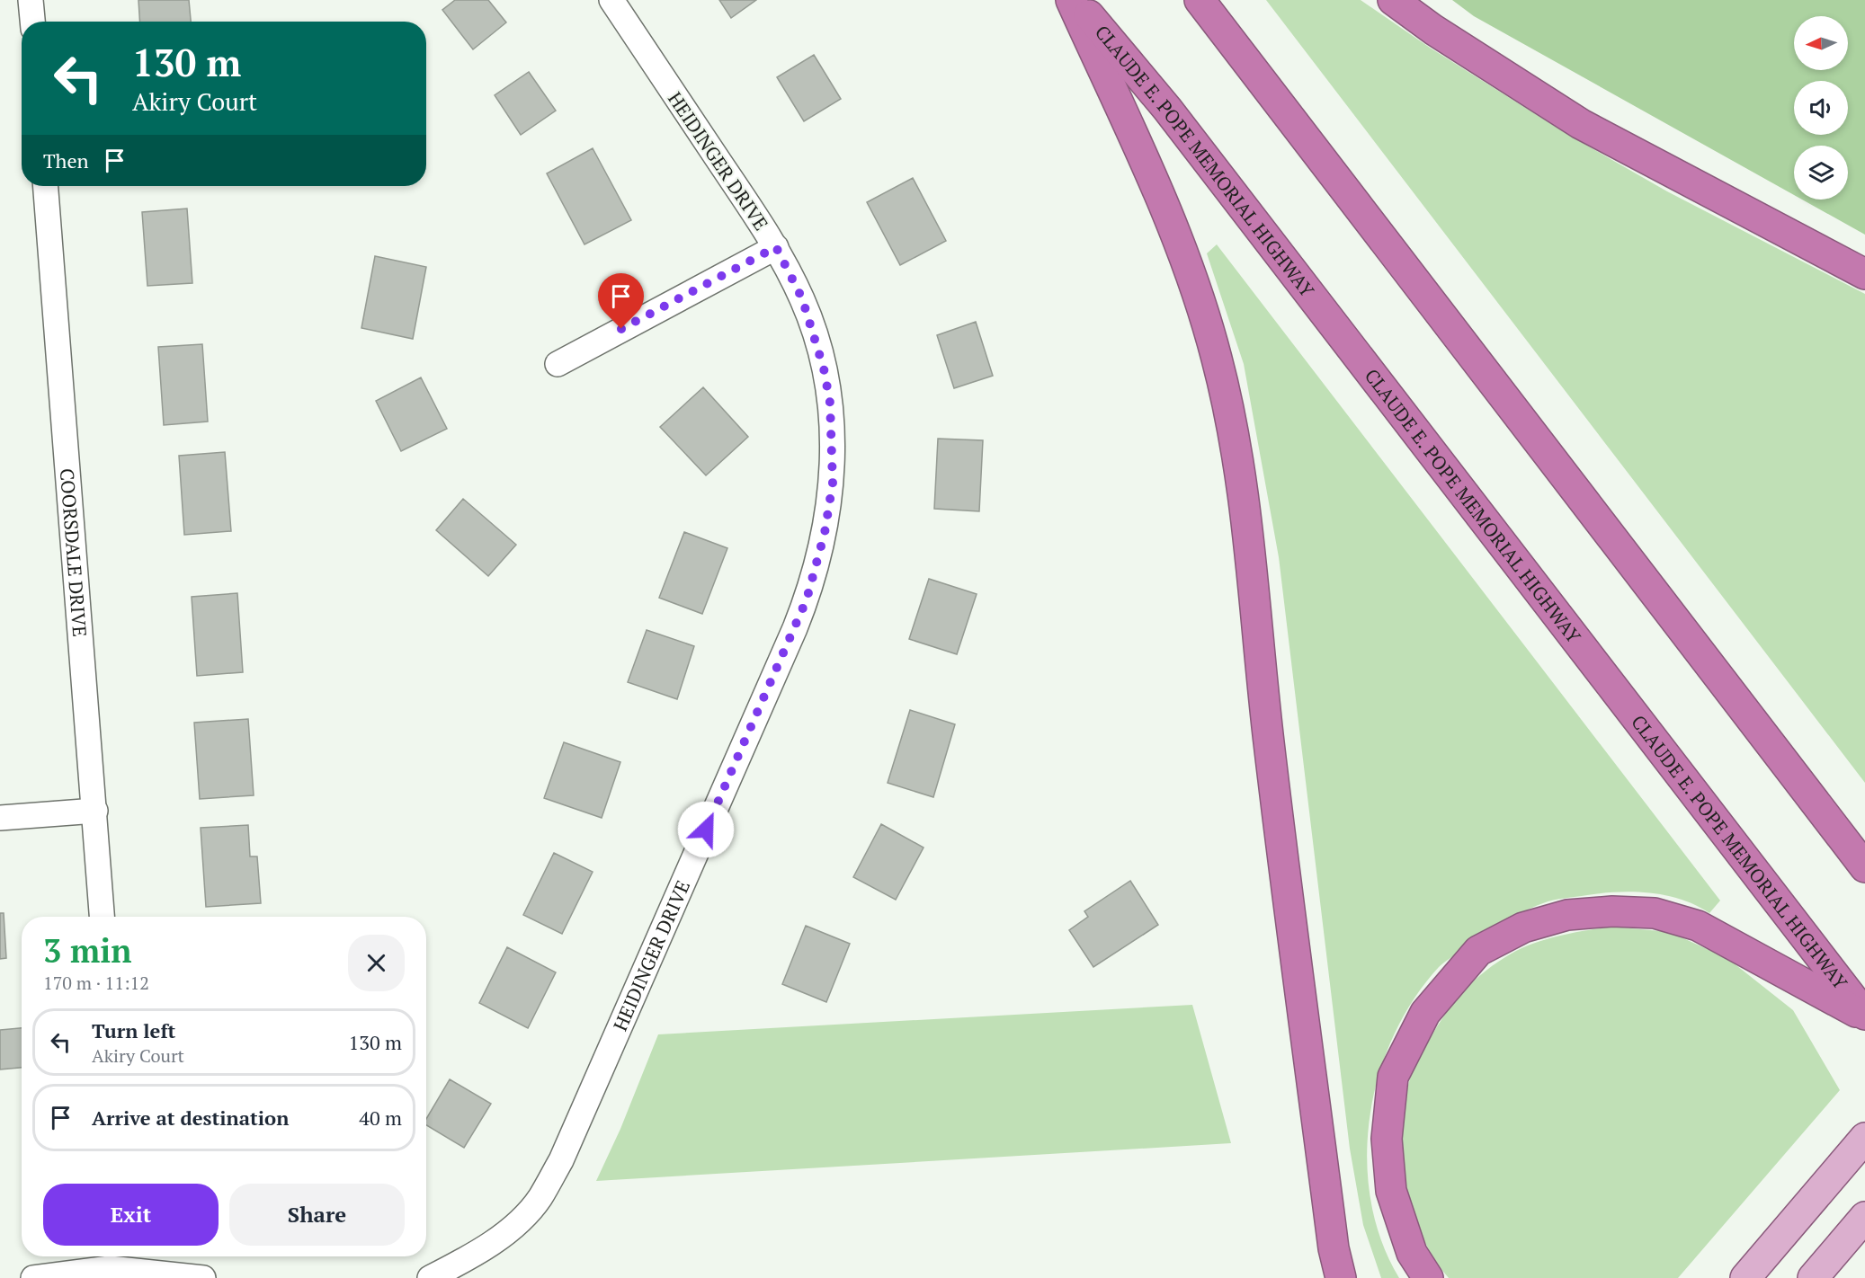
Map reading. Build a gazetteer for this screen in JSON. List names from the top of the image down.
{
  "streets": {
    "highway": ["CLAUDE E. POPE MEMORIAL HIGHWAY"],
    "street": ["HEIDINGER DRIVE", "COORSDALE DRIVE"]
  },
  "north": "left",
  "page": {
    "turn": ["130 m", "Akiry Court"],
    "then": "Then",
    "heading": ["3 min", "170 m · 11:12"],
    "list": [
      {
        "name": "Turn left",
        "note": "Akiry Court",
        "value": "130 m"
      },
      {
        "name": "Arrive at destination",
        "value": "40 m"
      }
    ],
    "buttons": ["Exit", "Share"]
  }
}
